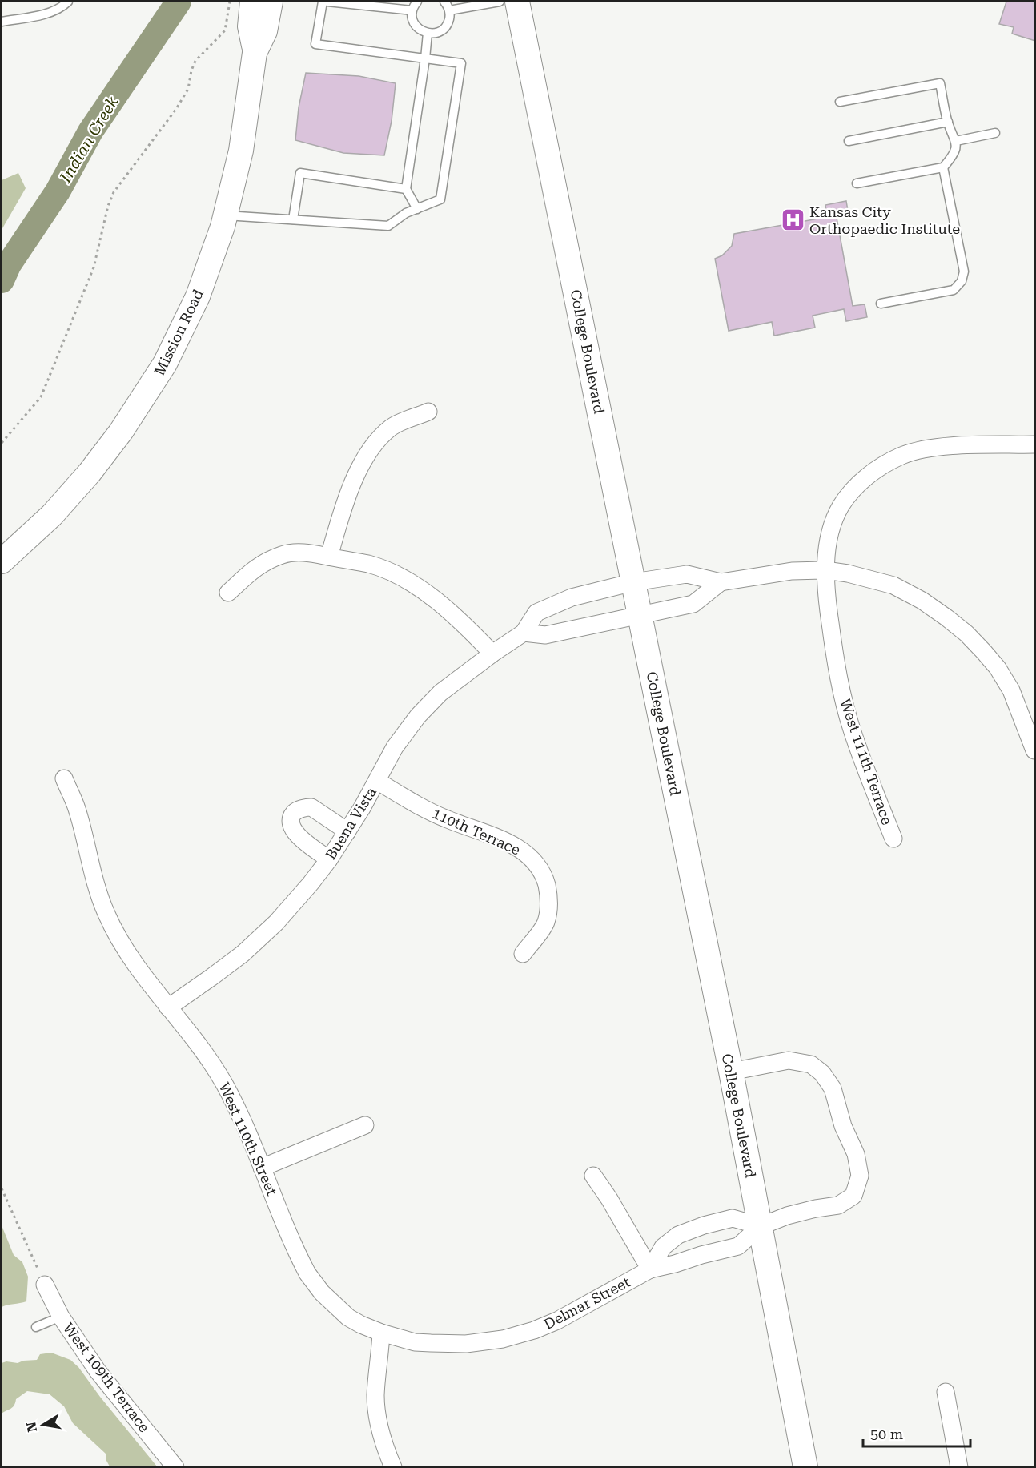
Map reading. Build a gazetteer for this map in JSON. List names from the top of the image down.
{
  "streets": {
    "main road": ["Mission Road", "College Boulevard"],
    "street": [
      "West 111th Terrace",
      "Buena Vista",
      "110th Terrace",
      "West 110th Street",
      "Delmar Street",
      "West 109th Terrace"
    ]
  },
  "crossings": [
    ["College Boulevard", "Buena Vista"],
    ["College Boulevard", "Delmar Street"],
    ["Buena Vista", "110th Terrace"],
    ["Buena Vista", "West 110th Street"],
    ["West 110th Street", "Delmar Street"]
  ],
  "water": ["Indian Creek"],
  "places": {
    "hospital": ["Kansas City Orthopaedic Institute"]
  },
  "scale_bar": "50 m",
  "north": "left"
}
